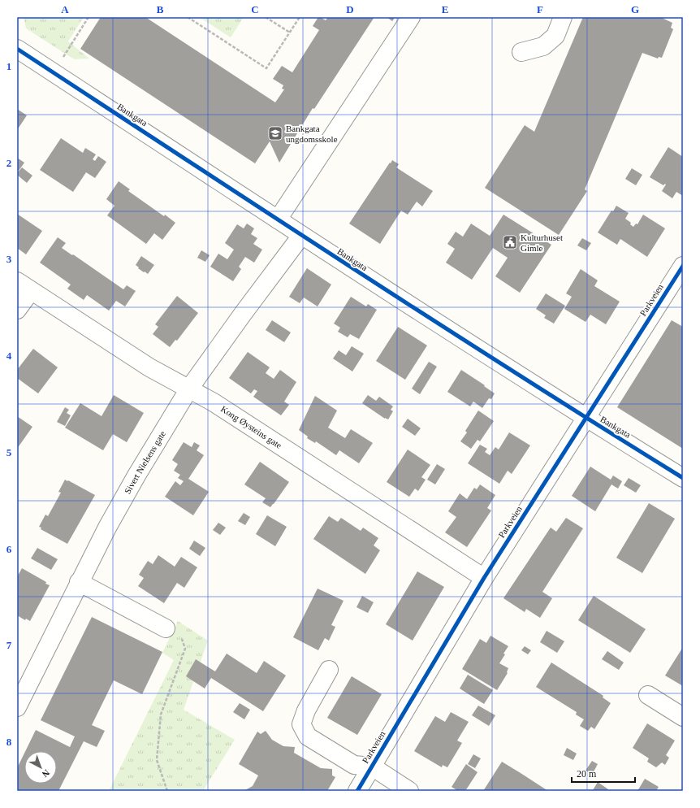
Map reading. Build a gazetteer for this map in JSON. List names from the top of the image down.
{
  "streets": {
    "street": [
      "Bankgata",
      "Parkveien",
      "Kong Øysteins gate",
      "Sivert Nielsens gate"
    ]
  },
  "crossings": [
    ["Bankgata", "Parkveien"],
    ["Bankgata", "Sivert Nielsens gate"],
    ["Parkveien", "Kong Øysteins gate"],
    ["Kong Øysteins gate", "Sivert Nielsens gate"]
  ],
  "places": {
    "school or university": ["Bankgata ungdomsskole"],
    "public building": ["Kulturhuset Gimle"]
  },
  "scale_bar": "20 m",
  "north": "bottom right",
  "grid": {
    "columns": [
      "A",
      "B",
      "C",
      "D",
      "E",
      "F",
      "G"
    ],
    "rows": [
      "1",
      "2",
      "3",
      "4",
      "5",
      "6",
      "7",
      "8"
    ]
  }
}
